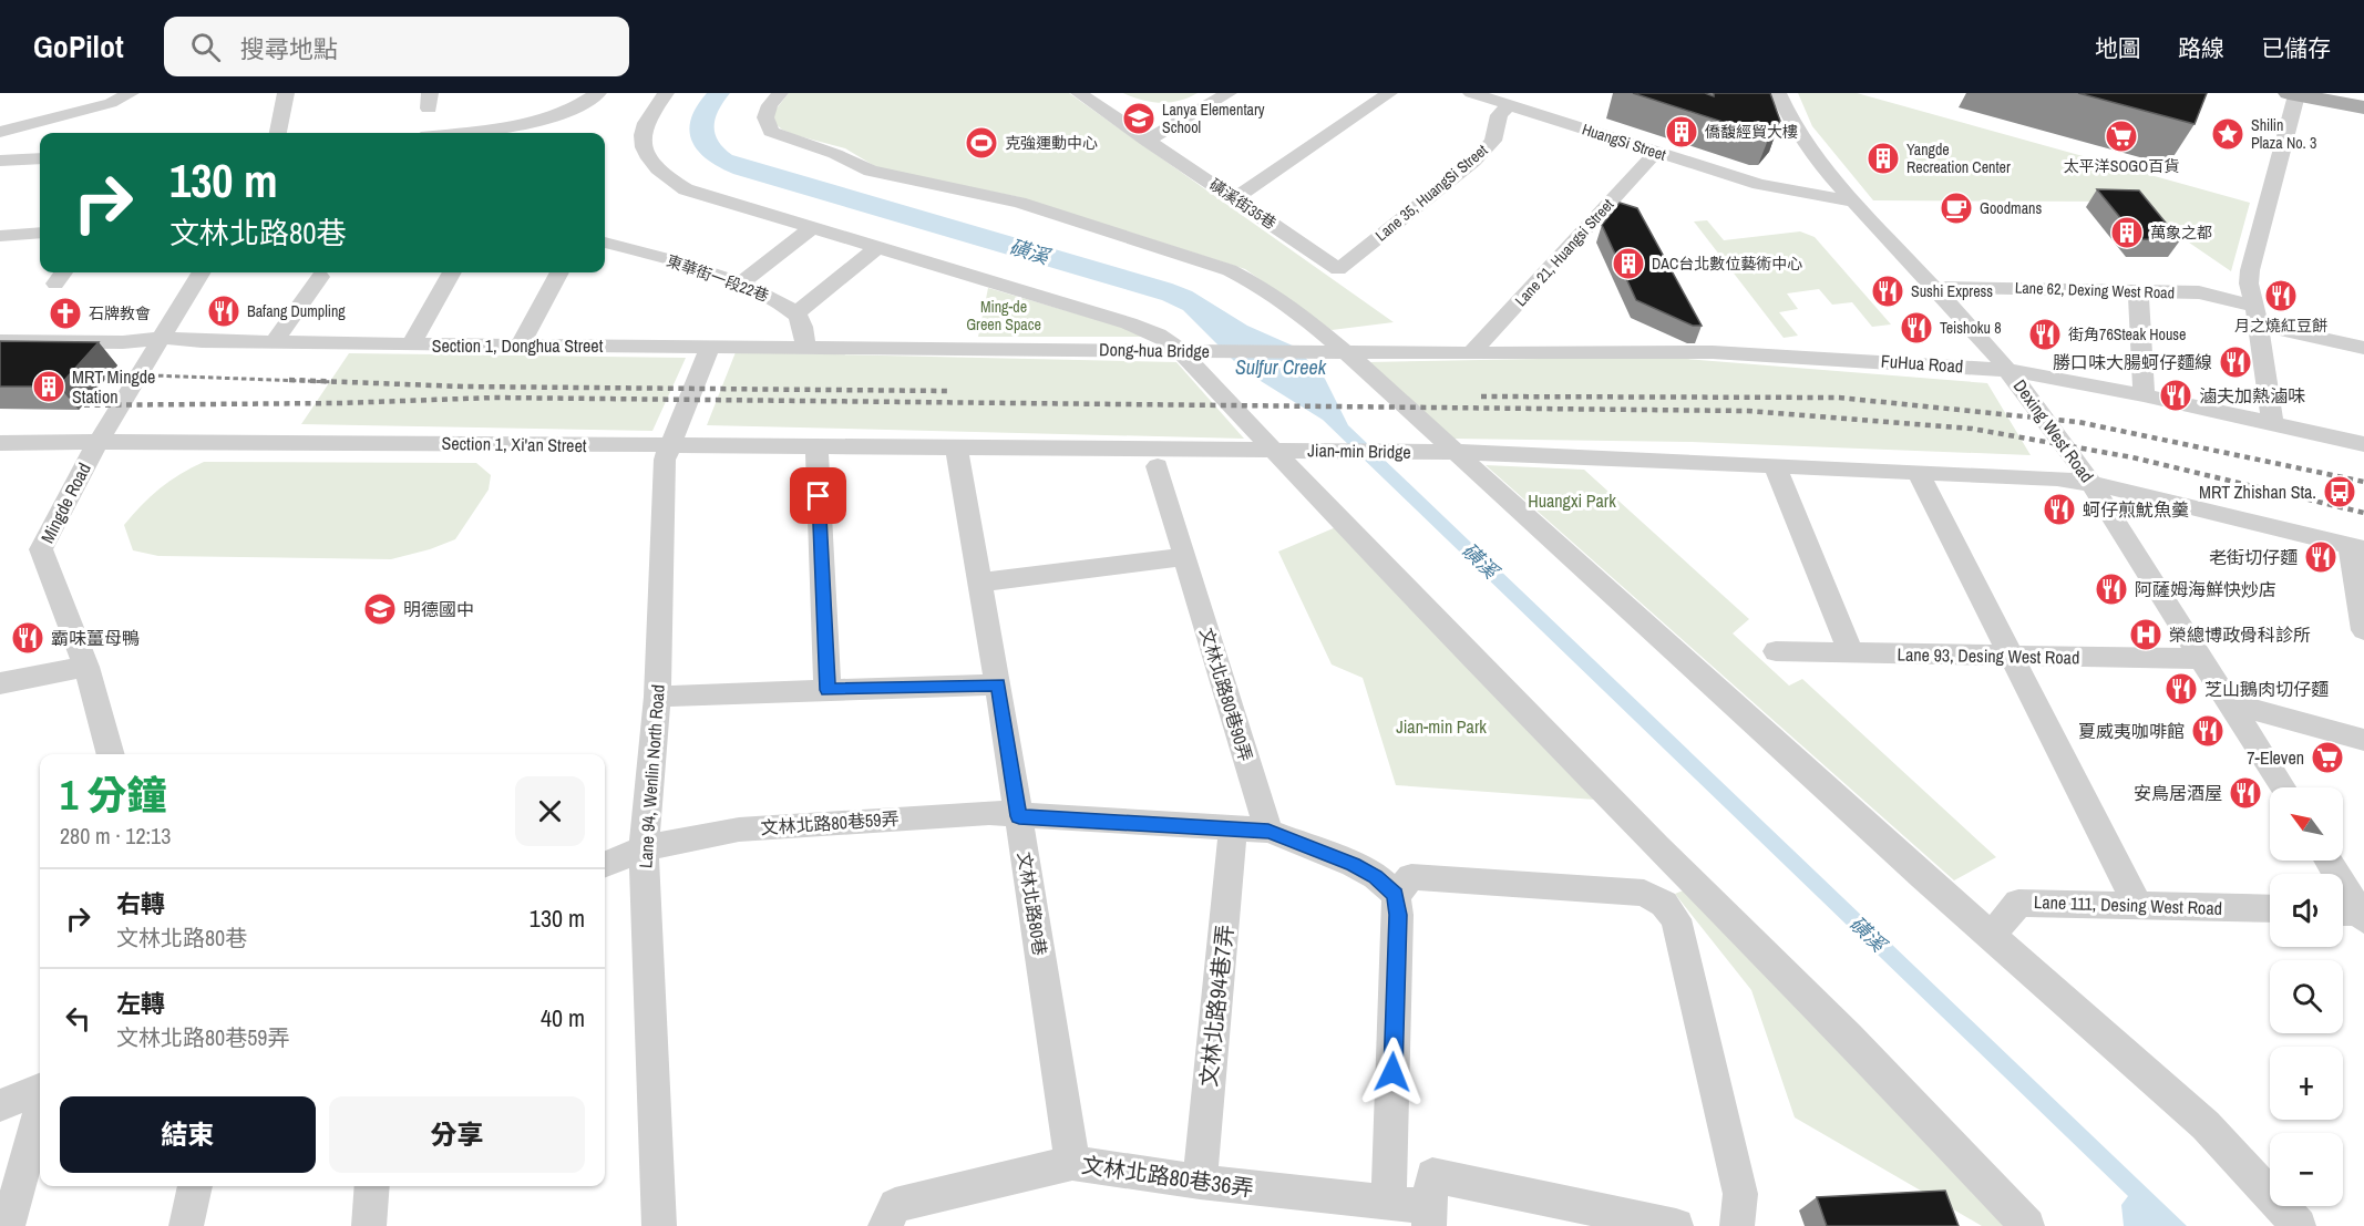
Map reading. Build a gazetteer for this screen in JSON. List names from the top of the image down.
{
  "streets": {
    "street": [
      "HuangSi Street",
      "Lane 35, HuangSi Street",
      "磺溪街35巷",
      "Lane 21, Huangsi Street",
      "東華街一段22巷",
      "Lane 62, Dexing West Road",
      "Section 1, Donghua Street",
      "Dong-hua Bridge",
      "FuHua Road",
      "Dexing West Road",
      "Section 1, Xi'an Street",
      "Jian-min Bridge",
      "Mingde Road",
      "Lane 93, Desing West Road",
      "文林北路80巷90弄",
      "Lane 94, Wenlin North Road",
      "文林北路80巷59弄",
      "文林北路80巷",
      "Lane 111, Desing West Road",
      "文林北路94巷7弄",
      "文林北路80巷36弄"
    ]
  },
  "crossings": [
    ["HuangSi Street", "Lane 35, HuangSi Street"],
    ["HuangSi Street", "Lane 21, Huangsi Street"],
    ["HuangSi Street", "Dexing West Road"],
    ["Lane 35, HuangSi Street", "磺溪街35巷"],
    ["Lane 21, Huangsi Street", "Dong-hua Bridge"],
    ["Lane 21, Huangsi Street", "FuHua Road"],
    ["Lane 62, Dexing West Road", "Dexing West Road"],
    ["Section 1, Donghua Street", "Dong-hua Bridge"],
    ["Section 1, Donghua Street", "Mingde Road"],
    ["Section 1, Donghua Street", "Lane 94, Wenlin North Road"],
    ["Dong-hua Bridge", "FuHua Road"],
    ["FuHua Road", "Dexing West Road"],
    ["Dexing West Road", "Lane 93, Desing West Road"],
    ["Section 1, Xi'an Street", "Jian-min Bridge"],
    ["Section 1, Xi'an Street", "Mingde Road"],
    ["Section 1, Xi'an Street", "Lane 94, Wenlin North Road"],
    ["Section 1, Xi'an Street", "文林北路80巷"],
    ["文林北路80巷90弄", "文林北路80巷59弄"],
    ["Lane 94, Wenlin North Road", "文林北路80巷59弄"],
    ["文林北路80巷59弄", "文林北路80巷"],
    ["文林北路80巷59弄", "文林北路94巷7弄"],
    ["文林北路80巷", "文林北路80巷36弄"],
    ["文林北路94巷7弄", "文林北路80巷36弄"]
  ],
  "water": ["磺溪", "Sulfur Creek"],
  "parks": ["Ming-de Green Space", "Huangxi Park", "Jian-min Park"],
  "places": {
    "school or university": ["Lanya Elementary School", "明德國中"],
    "building": [
      "僑馥經貿大樓",
      "Yangde Recreation Center",
      "萬象之都",
      "DAC台北數位藝術中心",
      "MRT Mingde Station"
    ],
    "place": ["Shilin Plaza No. 3"],
    "supermarket": ["太平洋SOGO百貨", "7-Eleven"],
    "sports": ["克強運動中心"],
    "cafe": ["Goodmans"],
    "restaurant": [
      "Sushi Express",
      "月之燒紅豆餅",
      "Bafang Dumpling",
      "Teishoku 8",
      "街角76Steak House",
      "勝口味大腸蚵仔麵線",
      "滷夫加熱滷味",
      "蚵仔煎魷魚羹",
      "老街切仔麵",
      "阿薩姆海鮮快炒店",
      "霸味薑母鴨",
      "芝山鵝肉切仔麵",
      "夏威夷咖啡館",
      "安鳥居酒屋"
    ],
    "church": ["石牌教會"],
    "bus stop": ["MRT Zhishan Sta."],
    "hospital": ["榮總博政骨科診所"]
  },
  "north": "top left",
  "page": {
    "header": "GoPilot",
    "search": "搜尋地點",
    "nav": ["地圖", "路線", "已儲存"],
    "turn": ["130 m", "文林北路80巷"],
    "heading": ["1 分鐘", "280 m · 12:13"],
    "map_buttons": ["+", "−"],
    "list": [
      {
        "name": "右轉",
        "note": "文林北路80巷",
        "value": "130 m"
      },
      {
        "name": "左轉",
        "note": "文林北路80巷59弄",
        "value": "40 m"
      }
    ],
    "buttons": ["結束", "分享"]
  }
}
